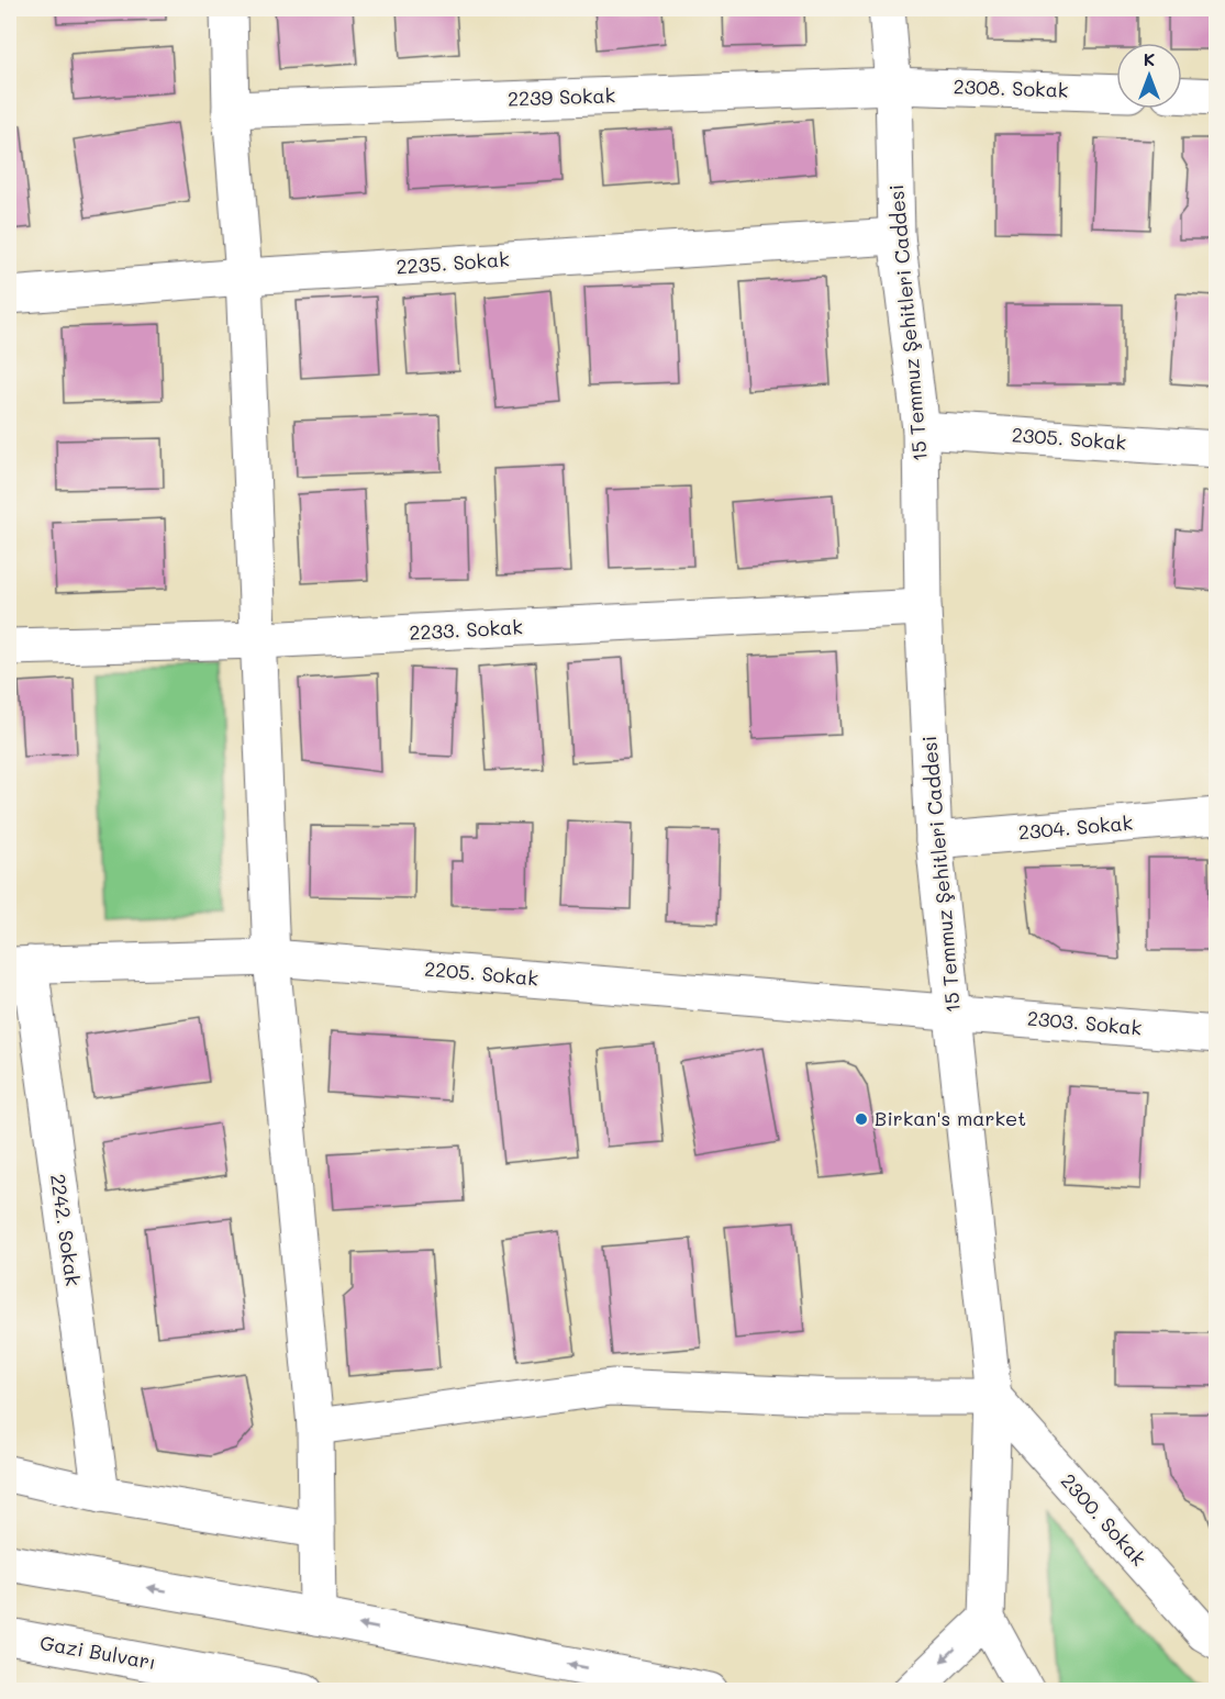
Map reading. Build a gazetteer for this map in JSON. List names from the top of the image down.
{
  "streets": {
    "main road": [
      "2308. Sokak",
      "2239 Sokak",
      "2235. Sokak",
      "15 Temmuz Şehitleri Caddesi",
      "2305. Sokak",
      "2233. Sokak",
      "2304. Sokak",
      "2205. Sokak",
      "2303. Sokak",
      "2242. Sokak",
      "2300. Sokak",
      "Gazi Bulvarı"
    ]
  },
  "crossings": [
    ["2308. Sokak", "2239 Sokak"],
    ["2308. Sokak", "15 Temmuz Şehitleri Caddesi"],
    ["2239 Sokak", "15 Temmuz Şehitleri Caddesi"],
    ["2235. Sokak", "15 Temmuz Şehitleri Caddesi"],
    ["15 Temmuz Şehitleri Caddesi", "2305. Sokak"],
    ["15 Temmuz Şehitleri Caddesi", "2233. Sokak"],
    ["15 Temmuz Şehitleri Caddesi", "2304. Sokak"],
    ["15 Temmuz Şehitleri Caddesi", "2205. Sokak"],
    ["15 Temmuz Şehitleri Caddesi", "2303. Sokak"],
    ["15 Temmuz Şehitleri Caddesi", "2300. Sokak"],
    ["2205. Sokak", "2303. Sokak"],
    ["2205. Sokak", "2242. Sokak"]
  ],
  "places": ["Birkan's market"],
  "north": "top"
}
